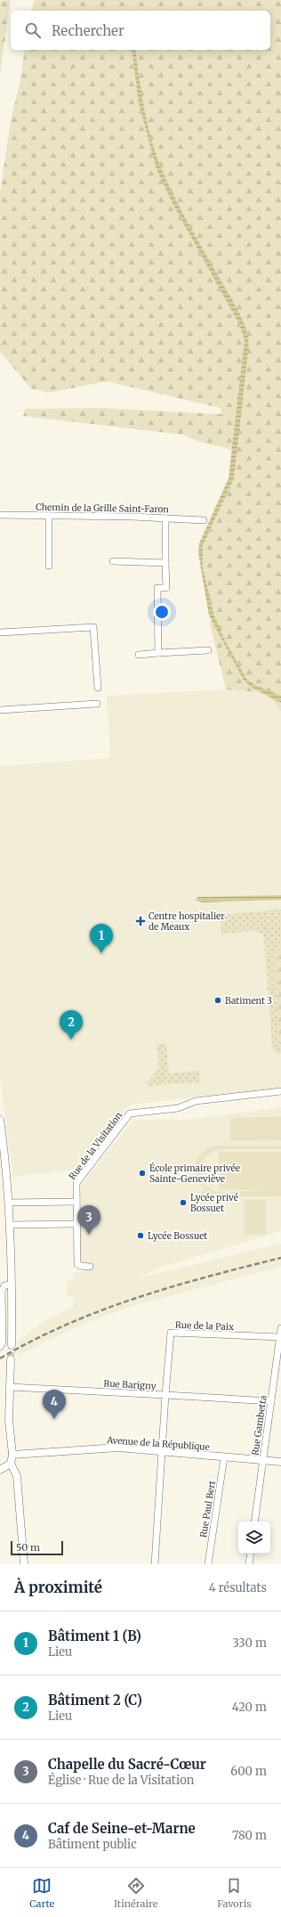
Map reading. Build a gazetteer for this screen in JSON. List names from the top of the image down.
{
  "streets": {
    "street": [
      "Chemin de la Grille Saint-Faron",
      "Rue de la Visitation",
      "Rue de la Paix",
      "Rue Barigny",
      "Rue Gambetta",
      "Avenue de la République",
      "Rue Paul Bert"
    ]
  },
  "crossings": [
    ["Rue de la Paix", "Rue Barigny"],
    ["Rue de la Paix", "Rue Gambetta"],
    ["Rue Barigny", "Avenue de la République"],
    ["Rue Gambetta", "Avenue de la République"],
    ["Avenue de la République", "Rue Paul Bert"]
  ],
  "places": {
    "health": ["Centre hospitalier de Meaux"],
    "other": [
      "Batiment 3",
      "École primaire privée Sainte-Geneviève",
      "Lycée privé Bossuet",
      "Lycée Bossuet"
    ]
  },
  "scale_bar": "50 m",
  "page": {
    "search": "Rechercher",
    "pins": [
      "1",
      "2",
      "3",
      "4"
    ],
    "scale": "50 m",
    "heading": ["À proximité", "4 résultats"],
    "list": [
      {
        "mark": "1",
        "name": "Bâtiment 1 (B)",
        "note": "Lieu",
        "value": "330 m"
      },
      {
        "mark": "2",
        "name": "Bâtiment 2 (C)",
        "note": "Lieu",
        "value": "420 m"
      },
      {
        "mark": "3",
        "name": "Chapelle du Sacré-Cœur",
        "note": "Église · Rue de la Visitation",
        "value": "600 m"
      },
      {
        "mark": "4",
        "name": "Caf de Seine-et-Marne",
        "note": "Bâtiment public",
        "value": "780 m"
      }
    ],
    "nav": ["Carte", "Itinéraire", "Favoris"]
  }
}
